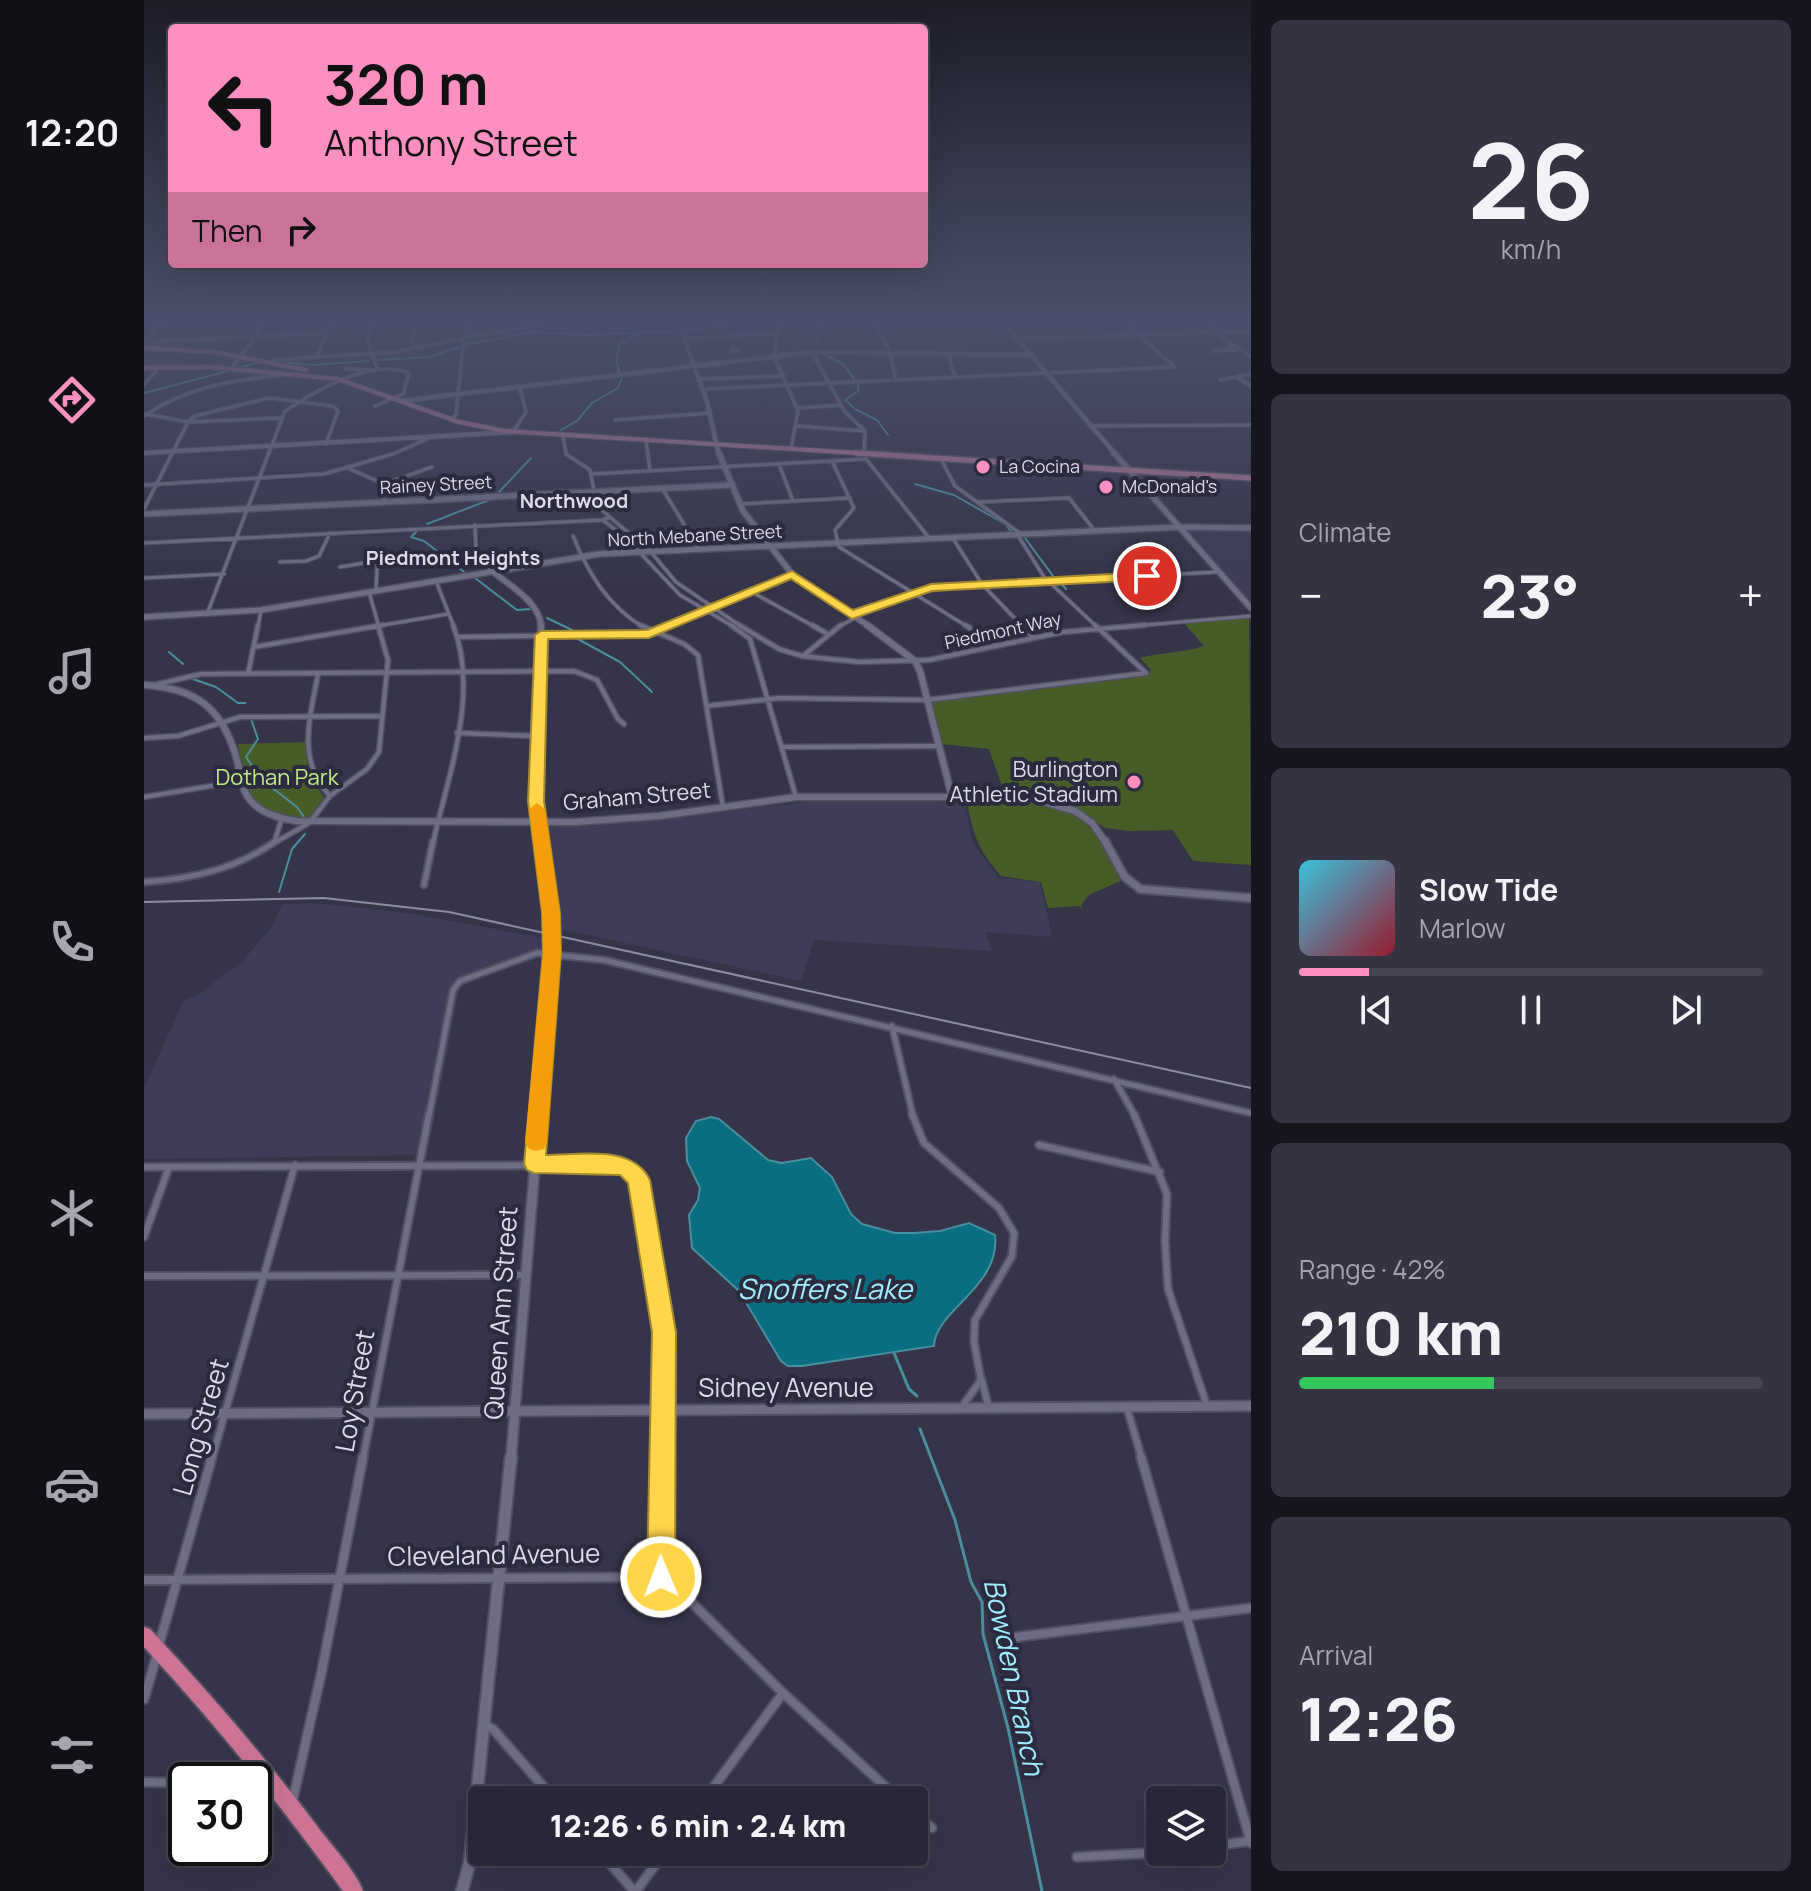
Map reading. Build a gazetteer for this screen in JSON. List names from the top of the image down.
{
  "streets": {
    "street": [
      "Rainey Street",
      "North Mebane Street",
      "Piedmont Way",
      "Graham Street",
      "Queen Ann Street",
      "Sidney Avenue",
      "Loy Street",
      "Long Street",
      "Cleveland Avenue"
    ]
  },
  "crossings": [
    ["Rainey Street", "Piedmont Way"],
    ["North Mebane Street", "Piedmont Way"],
    ["North Mebane Street", "Queen Ann Street"],
    ["Graham Street", "Queen Ann Street"],
    ["Queen Ann Street", "Sidney Avenue"],
    ["Queen Ann Street", "Loy Street"],
    ["Queen Ann Street", "Cleveland Avenue"],
    ["Sidney Avenue", "Loy Street"],
    ["Sidney Avenue", "Long Street"],
    ["Loy Street", "Cleveland Avenue"],
    ["Long Street", "Cleveland Avenue"]
  ],
  "districts": ["Northwood", "Piedmont Heights"],
  "water": ["Snoffers Lake", "Bowden Branch"],
  "parks": ["Dothan Park"],
  "places": ["La Cocina", "McDonald's", "Burlington Athletic Stadium"],
  "page": {
    "tabs": "12:20",
    "tile": [
      ["26", "km/h"],
      "Climate",
      ["Range · 42%", "210 km"],
      ["Arrival", "12:26"]
    ],
    "turn": ["320 m", "Anthony Street"],
    "then": "Then",
    "heat": ["−", "23°", "+"],
    "song": ["Slow Tide", "Marlow"],
    "limit": "30",
    "trip": "12:26 · 6 min · 2.4 km"
  }
}
